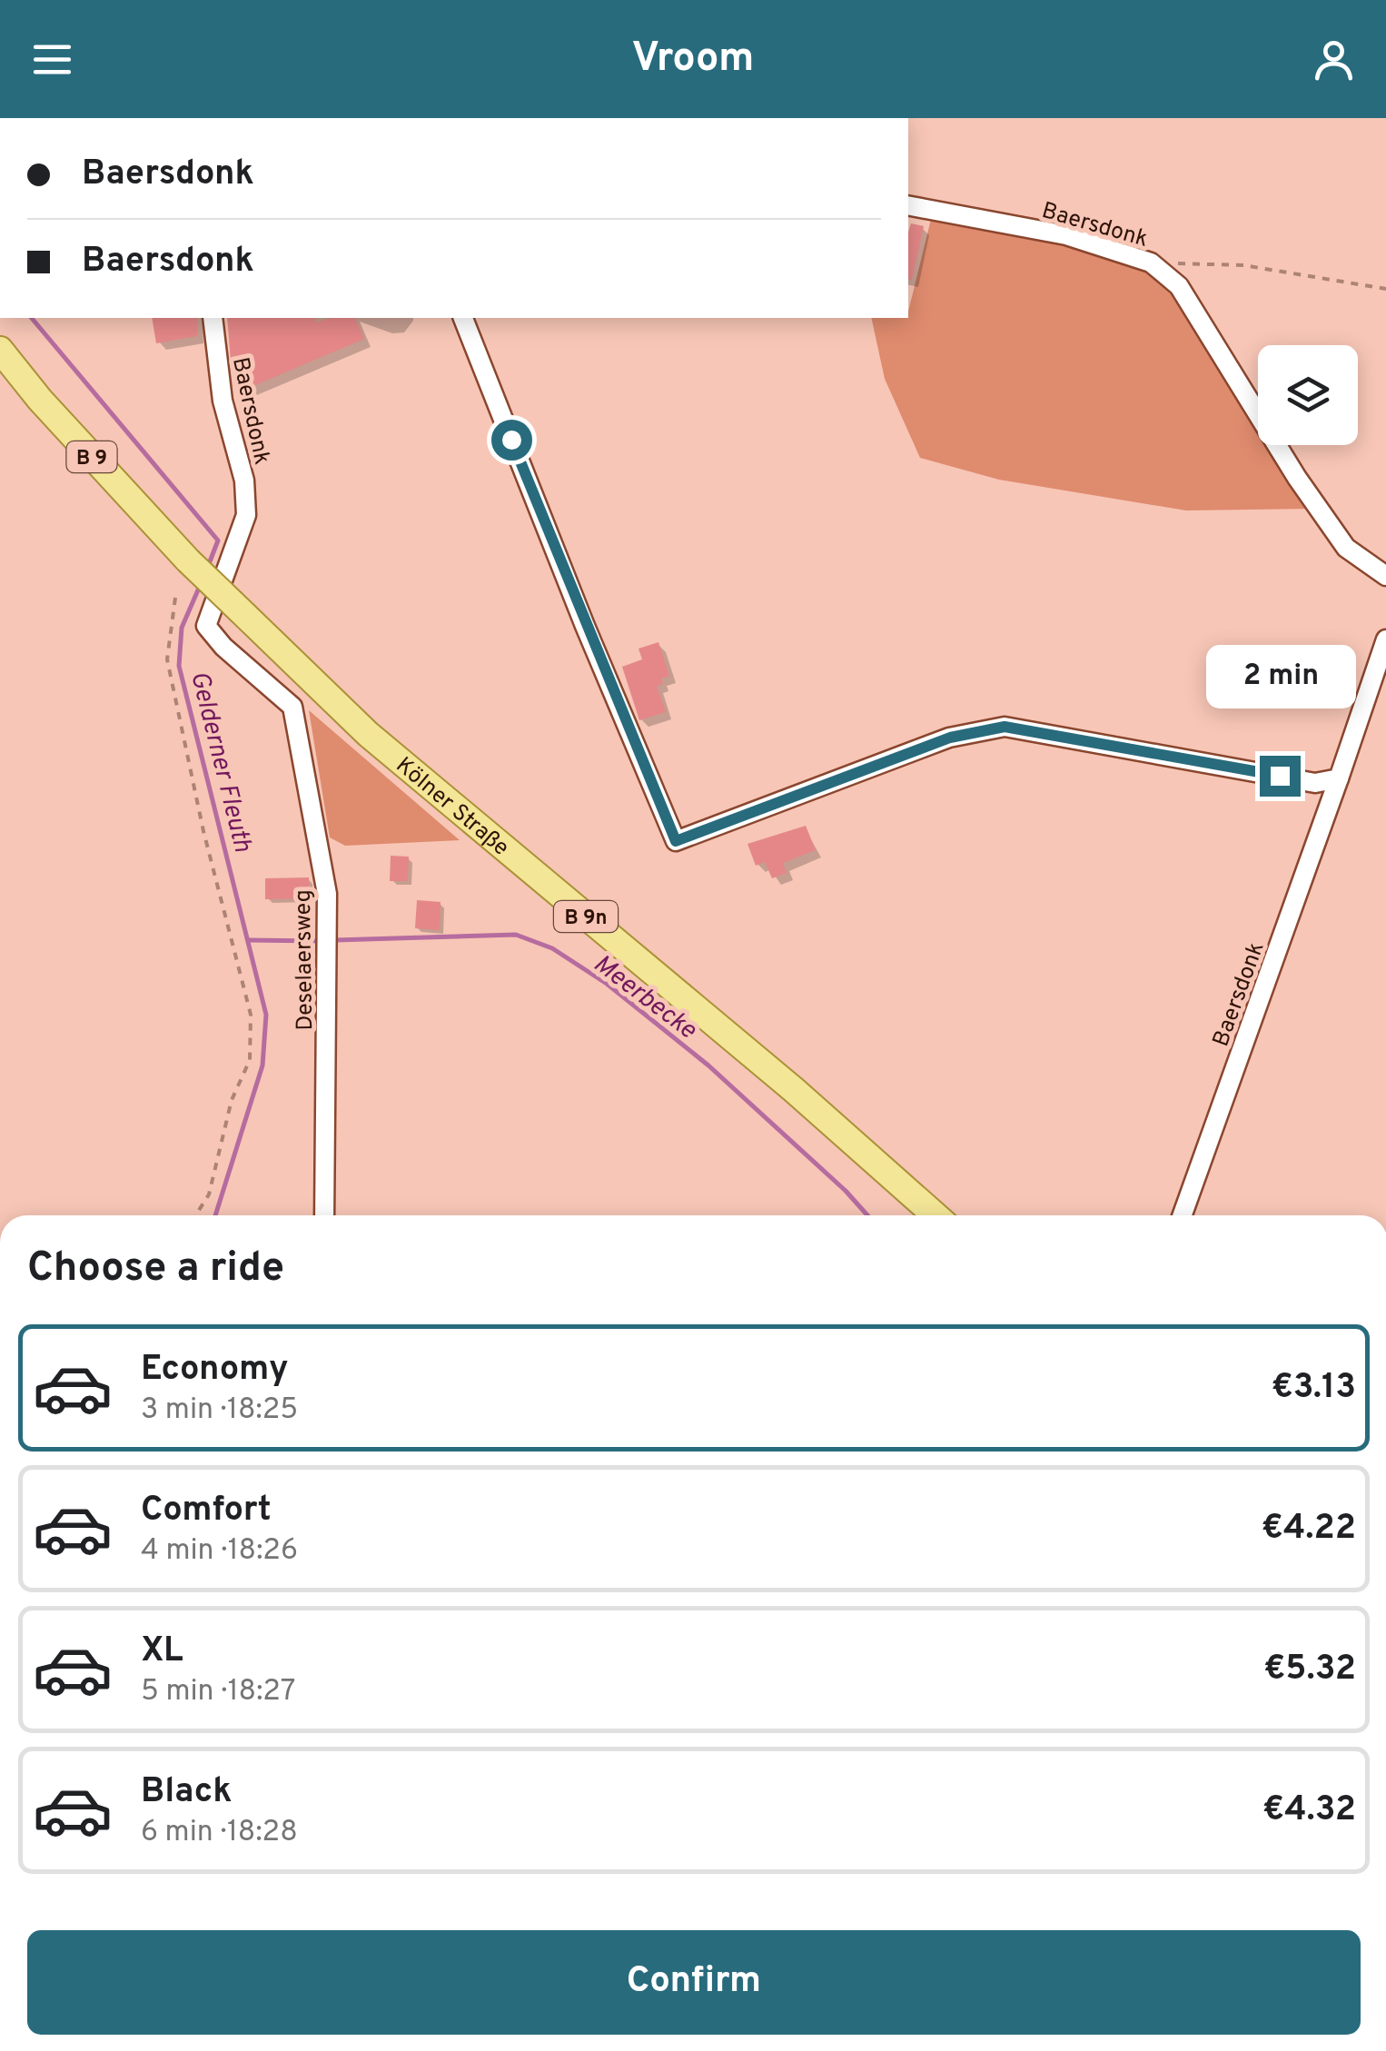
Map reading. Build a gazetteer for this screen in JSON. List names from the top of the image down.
{
  "streets": {
    "main road": ["B 9", "Kölner Straße", "B 9n"],
    "street": ["Baersdonk", "Deselaersweg"]
  },
  "crossings": [
    ["Baersdonk", "Deselaersweg"]
  ],
  "water": ["Gelderner Fleuth", "Meerbecke"],
  "page": {
    "header": "Vroom",
    "banner": ["Baersdonk", "Baersdonk"],
    "bubble": "2 min",
    "heading": "Choose a ride",
    "list": [
      {
        "name": "Economy",
        "note": "3 min · 18:25",
        "value": "€3.13"
      },
      {
        "name": "Comfort",
        "note": "4 min · 18:26",
        "value": "€4.22"
      },
      {
        "name": "XL",
        "note": "5 min · 18:27",
        "value": "€5.32"
      },
      {
        "name": "Black",
        "note": "6 min · 18:28",
        "value": "€4.32"
      }
    ],
    "buttons": "Confirm"
  }
}
